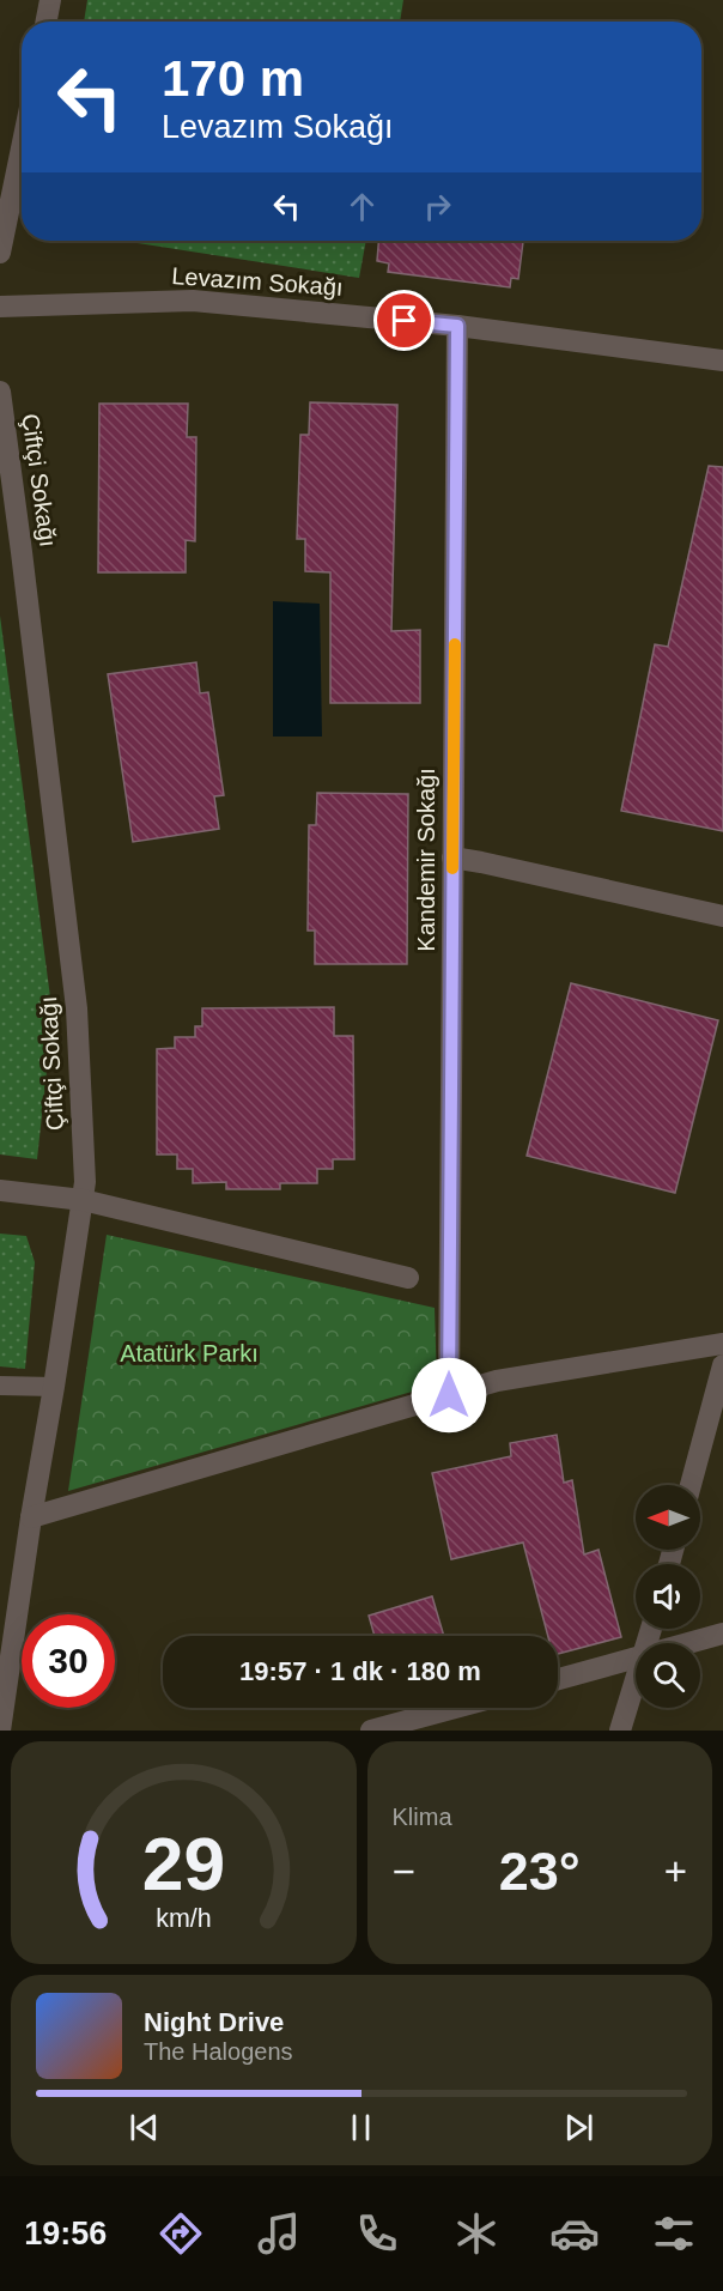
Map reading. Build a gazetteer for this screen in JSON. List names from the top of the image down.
{
  "streets": {
    "street": ["Levazım Sokağı", "Çiftçi Sokağı", "Kandemir Sokağı"]
  },
  "crossings": [
    ["Levazım Sokağı", "Kandemir Sokağı"]
  ],
  "parks": ["Atatürk Parkı"],
  "north": "left",
  "page": {
    "turn": ["170 m", "Levazım Sokağı"],
    "limit": "30",
    "trip": "19:57 · 1 dk · 180 m",
    "tile": "Klima",
    "heat": ["−", "23°", "+"],
    "song": ["Night Drive", "The Halogens"],
    "tabs": "19:56",
    "gauge": ["29", "km/h"]
  }
}
